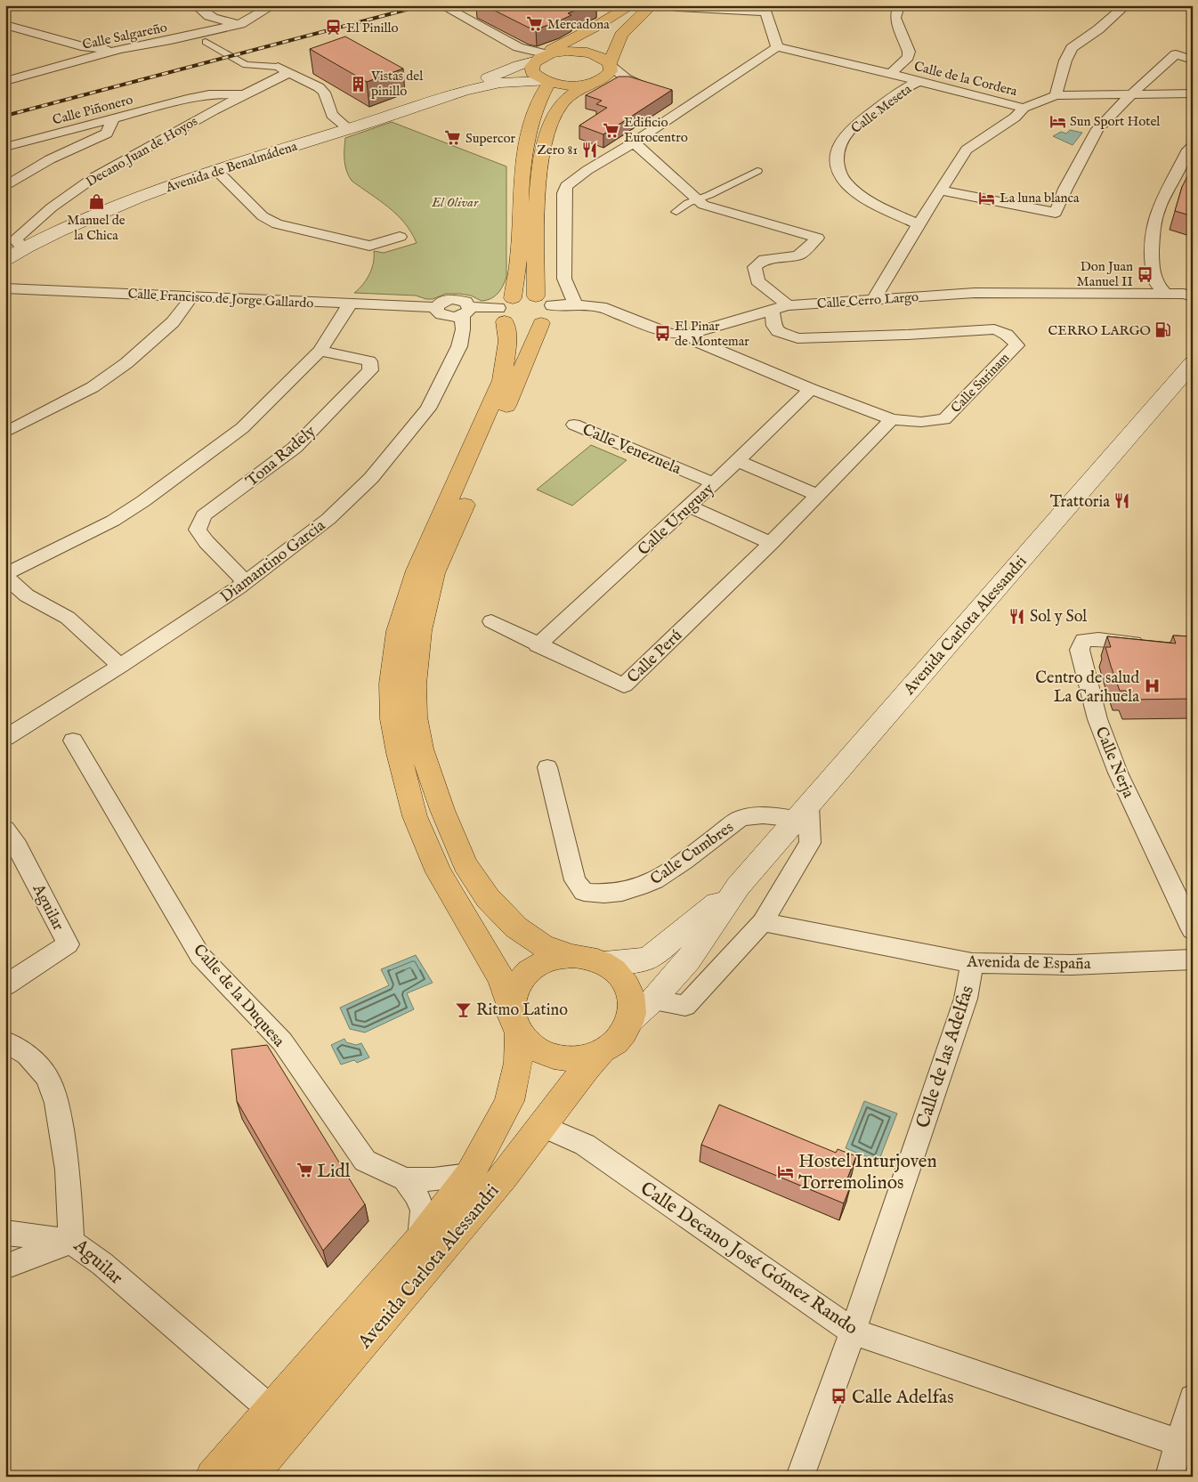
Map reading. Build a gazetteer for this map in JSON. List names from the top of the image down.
{
  "streets": {
    "main road": ["Avenida de Benalmádena", "Avenida Carlota Alessandri"],
    "street": [
      "Calle Salgareño",
      "Calle de la Cordera",
      "Calle Meseta",
      "Calle Piñonero",
      "Decano Juan de Hoyos",
      "Calle Francisco de Jorge Gallardo",
      "Calle Cerro Largo",
      "Calle Surinam",
      "Calle Venezuela",
      "Tona Radely",
      "Calle Uruguay",
      "Diamantino Garcia",
      "Calle Perú",
      "Calle Nerja",
      "Calle Cumbres",
      "Aguilar",
      "Avenida de España",
      "Calle de la Duquesa",
      "Calle de las Adelfas",
      "Calle Decano José Gómez Rando"
    ]
  },
  "crossings": [
    ["Calle de la Cordera", "Calle Meseta"],
    ["Calle Piñonero", "Decano Juan de Hoyos"],
    ["Decano Juan de Hoyos", "Avenida de Benalmádena"],
    ["Calle Francisco de Jorge Gallardo", "Diamantino Garcia"],
    ["Calle Cerro Largo", "Calle Surinam"],
    ["Calle Surinam", "Calle Uruguay"],
    ["Calle Surinam", "Calle Perú"],
    ["Calle Venezuela", "Calle Uruguay"],
    ["Tona Radely", "Diamantino Garcia"],
    ["Calle Uruguay", "Calle Perú"],
    ["Avenida Carlota Alessandri", "Calle Cumbres"],
    ["Avenida Carlota Alessandri", "Aguilar"],
    ["Avenida Carlota Alessandri", "Calle Decano José Gómez Rando"],
    ["Avenida de España", "Calle de las Adelfas"],
    ["Calle de las Adelfas", "Calle Decano José Gómez Rando"]
  ],
  "parks": ["El Olivar"],
  "places": {
    "supermarket": [
      "Mercadona",
      "Edificio Eurocentro",
      "Supercor",
      "Lidl"
    ],
    "station": ["El Pinillo"],
    "building": ["Vistas del pinillo"],
    "hotel": ["Sun Sport Hotel", "La luna blanca", "Hostel Inturjoven Torremolinos"],
    "restaurant": ["Zero 81", "Trattoria", "Sol y Sol"],
    "shop": ["Manuel de la Chica"],
    "bus stop": ["Don Juan Manuel II", "El Pinar de Montemar", "Calle Adelfas"],
    "fuel station": ["CERRO LARGO"],
    "hospital": ["Centro de salud La Carihuela"],
    "bar": ["Ritmo Latino"]
  }
}
